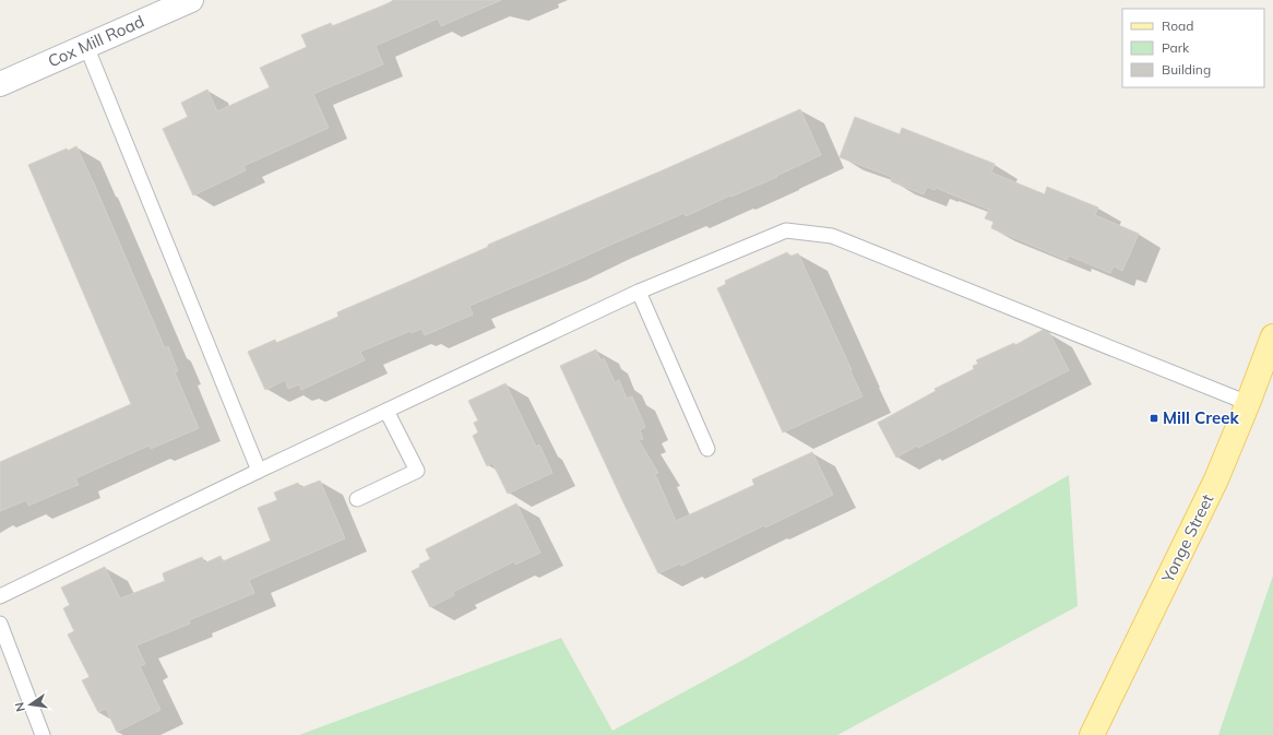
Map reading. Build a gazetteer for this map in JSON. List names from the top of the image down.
{
  "streets": {
    "main road": ["Yonge Street"],
    "street": ["Cox Mill Road"]
  },
  "places": {
    "transit": ["Mill Creek"]
  },
  "legend": ["Road", "Park", "Building"],
  "north": "left"
}
